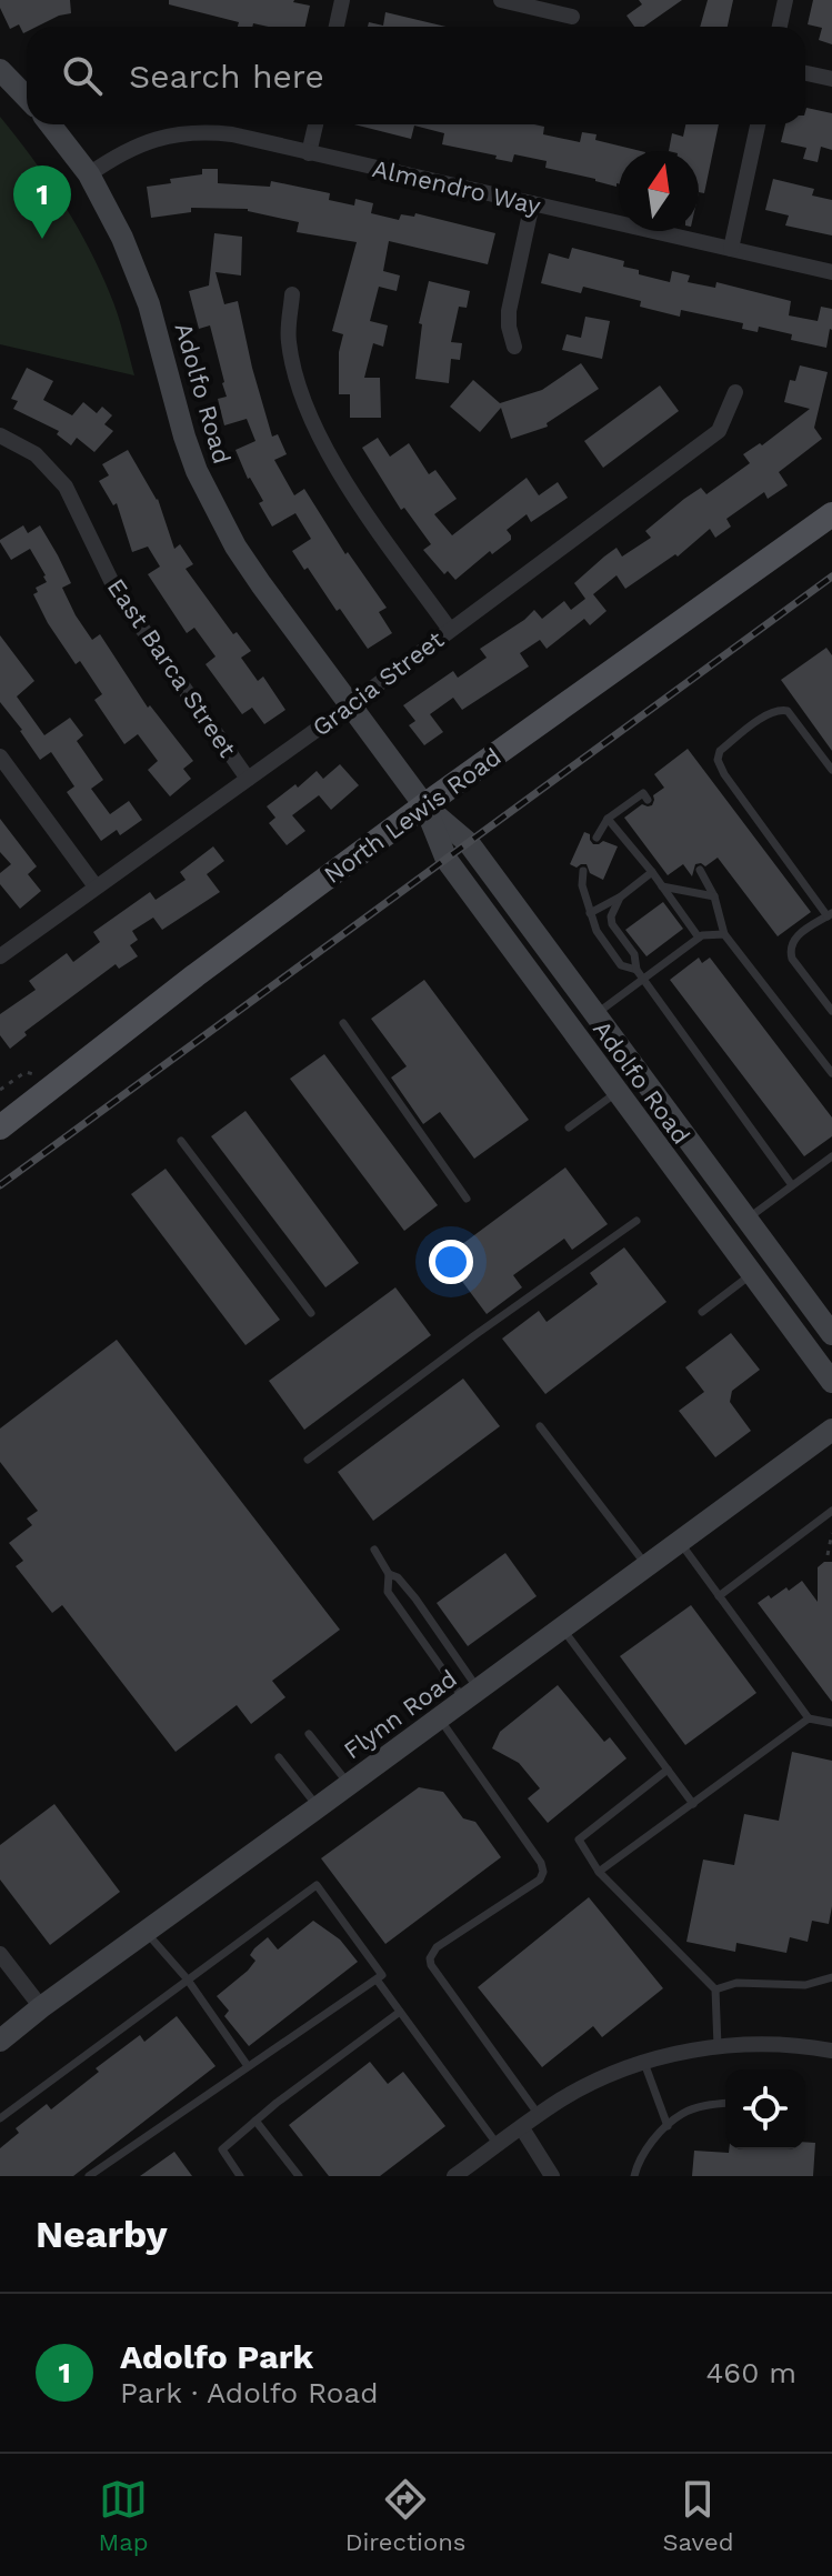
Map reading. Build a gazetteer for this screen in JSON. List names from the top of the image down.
{
  "streets": {
    "main road": ["Adolfo Road", "North Lewis Road", "Flynn Road"],
    "street": ["Almendro Way", "East Barca Street", "Gracia Street"]
  },
  "crossings": [
    ["Almendro Way", "Adolfo Road"],
    ["Adolfo Road", "Gracia Street"],
    ["Adolfo Road", "North Lewis Road"],
    ["East Barca Street", "Gracia Street"]
  ],
  "north": "top",
  "page": {
    "search": "Search here",
    "pins": "1",
    "heading": "Nearby",
    "list": [
      {
        "mark": "1",
        "name": "Adolfo Park",
        "note": "Park · Adolfo Road",
        "value": "460 m"
      }
    ],
    "nav": ["Map", "Directions", "Saved"]
  }
}
